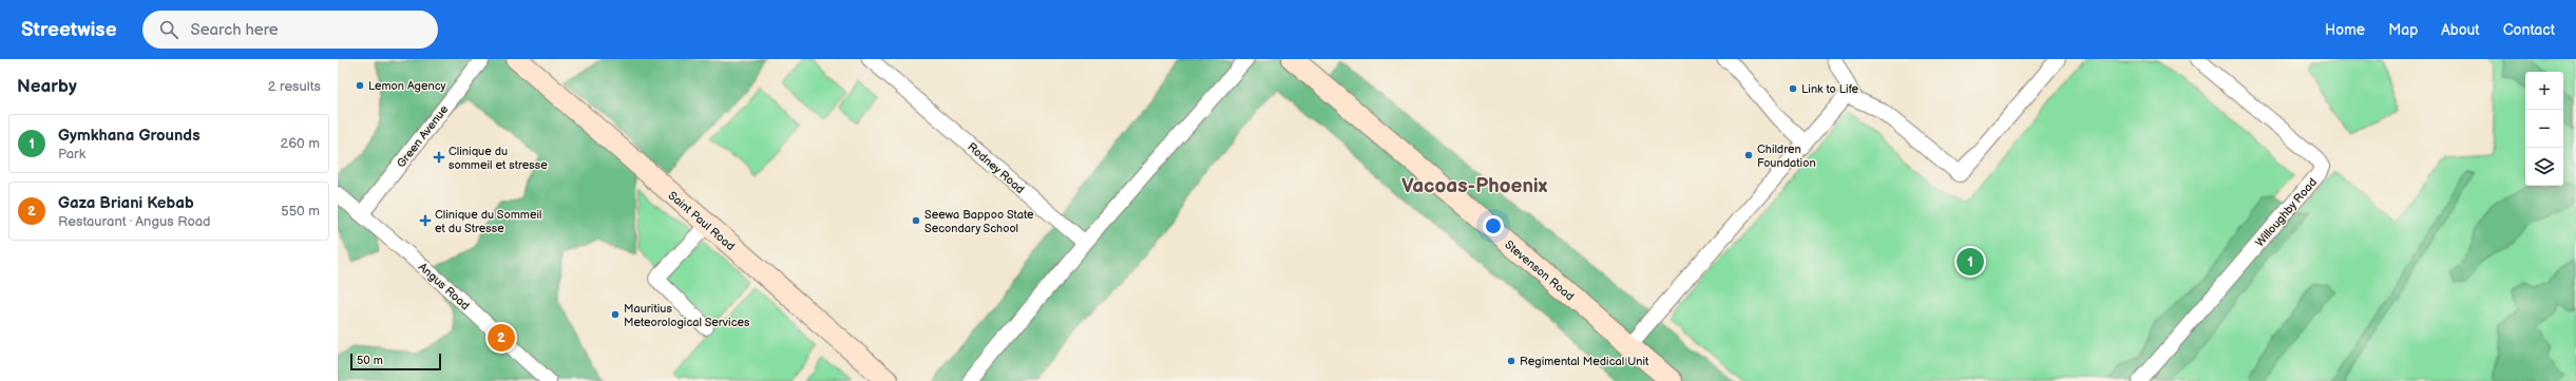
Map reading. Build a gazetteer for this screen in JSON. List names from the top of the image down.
{
  "streets": {
    "street": [
      "Green Avenue",
      "Rodney Road",
      "Willoughby Road",
      "Saint Paul Road",
      "Stevenson Road",
      "Angus Road"
    ]
  },
  "crossings": [
    ["Green Avenue", "Angus Road"]
  ],
  "districts": ["Vacoas-Phoenix"],
  "places": {
    "other": [
      "Lemon Agency",
      "Link to Life",
      "Children Foundation",
      "Seewa Bappoo State Secondary School",
      "Mauritius Meteorological Services",
      "Regimental Medical Unit"
    ],
    "health": ["Clinique du sommeil et stresse", "Clinique du Sommeil et du Stresse"]
  },
  "scale_bar": "50 m",
  "page": {
    "header": "Streetwise",
    "search": "Search here",
    "nav": [
      "Home",
      "Map",
      "About",
      "Contact"
    ],
    "heading": ["Nearby", "2 results"],
    "map_buttons": ["+", "−"],
    "list": [
      {
        "mark": "1",
        "name": "Gymkhana Grounds",
        "note": "Park",
        "value": "260 m"
      },
      {
        "mark": "2",
        "name": "Gaza Briani Kebab",
        "note": "Restaurant · Angus Road",
        "value": "550 m"
      }
    ],
    "pins": ["1", "2"],
    "scale": "50 m"
  }
}
